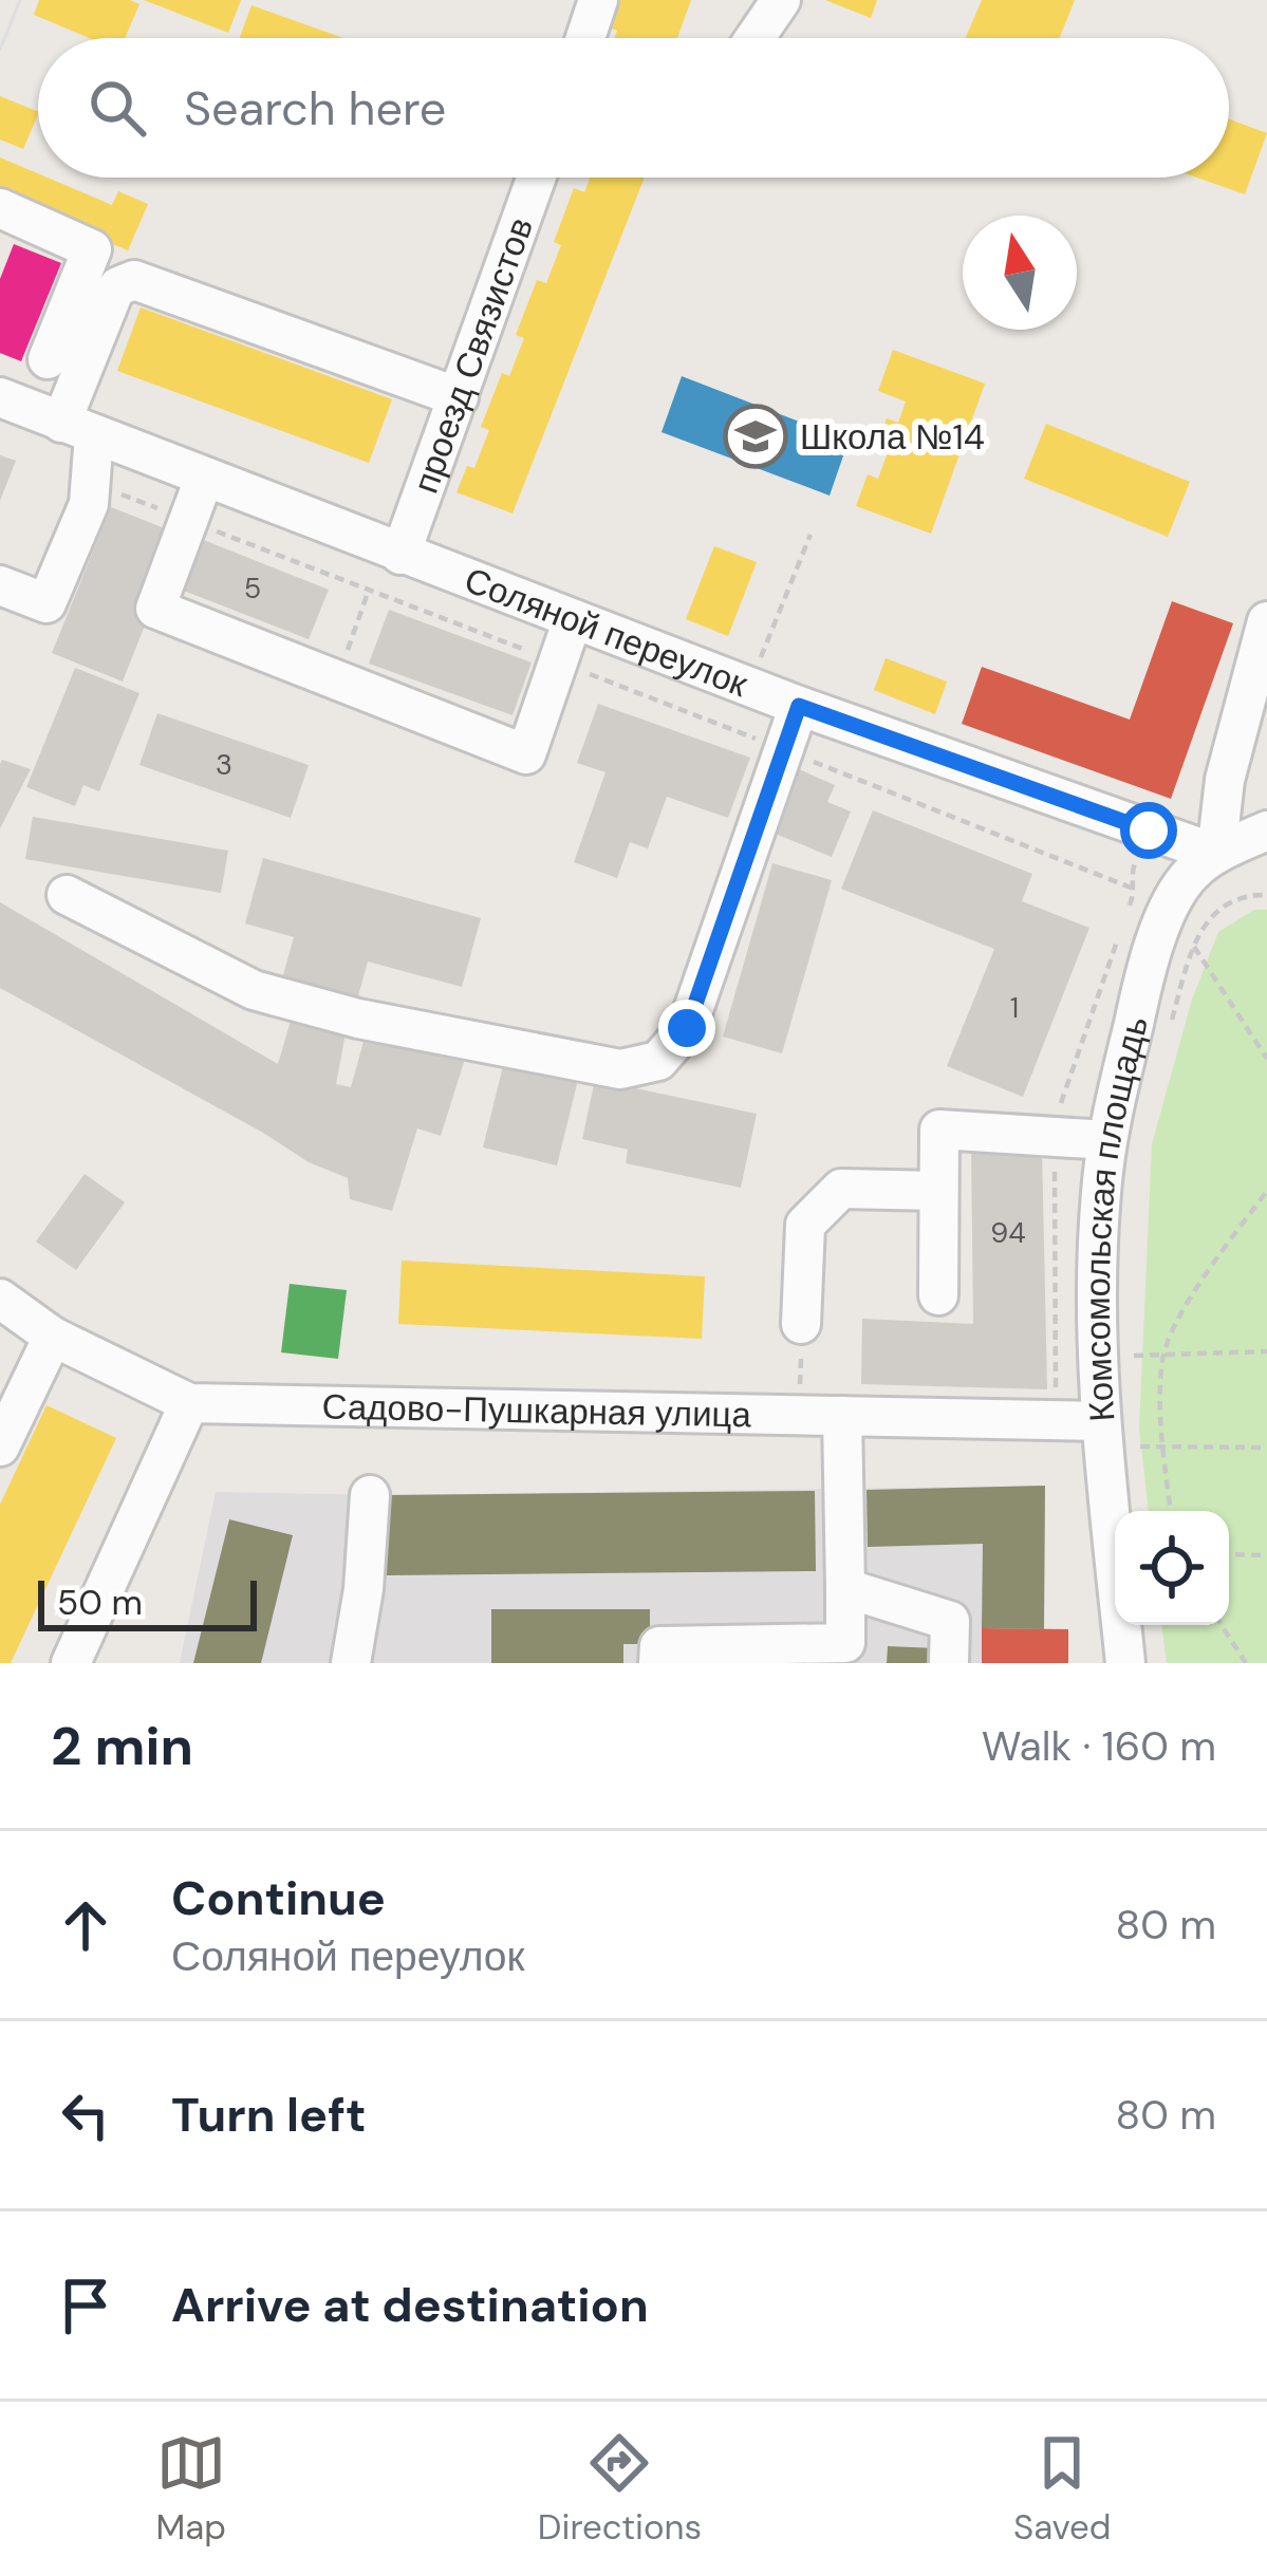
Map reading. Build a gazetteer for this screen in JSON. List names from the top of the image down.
{
  "streets": {
    "street": [
      "проезд Связистов",
      "Соляной переулок",
      "Комсомольская площадь",
      "Садово-Пушкарная улица"
    ]
  },
  "crossings": [
    ["проезд Связистов", "Соляной переулок"],
    ["Соляной переулок", "Комсомольская площадь"],
    ["Комсомольская площадь", "Садово-Пушкарная улица"]
  ],
  "places": {
    "school or university": ["Школа №14"]
  },
  "house_numbers": [
    "5",
    "3",
    "1",
    "94"
  ],
  "scale_bar": "50 m",
  "north": "top",
  "page": {
    "search": "Search here",
    "scale": "50 m",
    "heading": ["2 min", "Walk · 160 m"],
    "list": [
      ["Continue", "Соляной переулок", "80 m"],
      ["Turn left", "80 m"],
      "Arrive at destination"
    ],
    "nav": ["Map", "Directions", "Saved"]
  }
}
